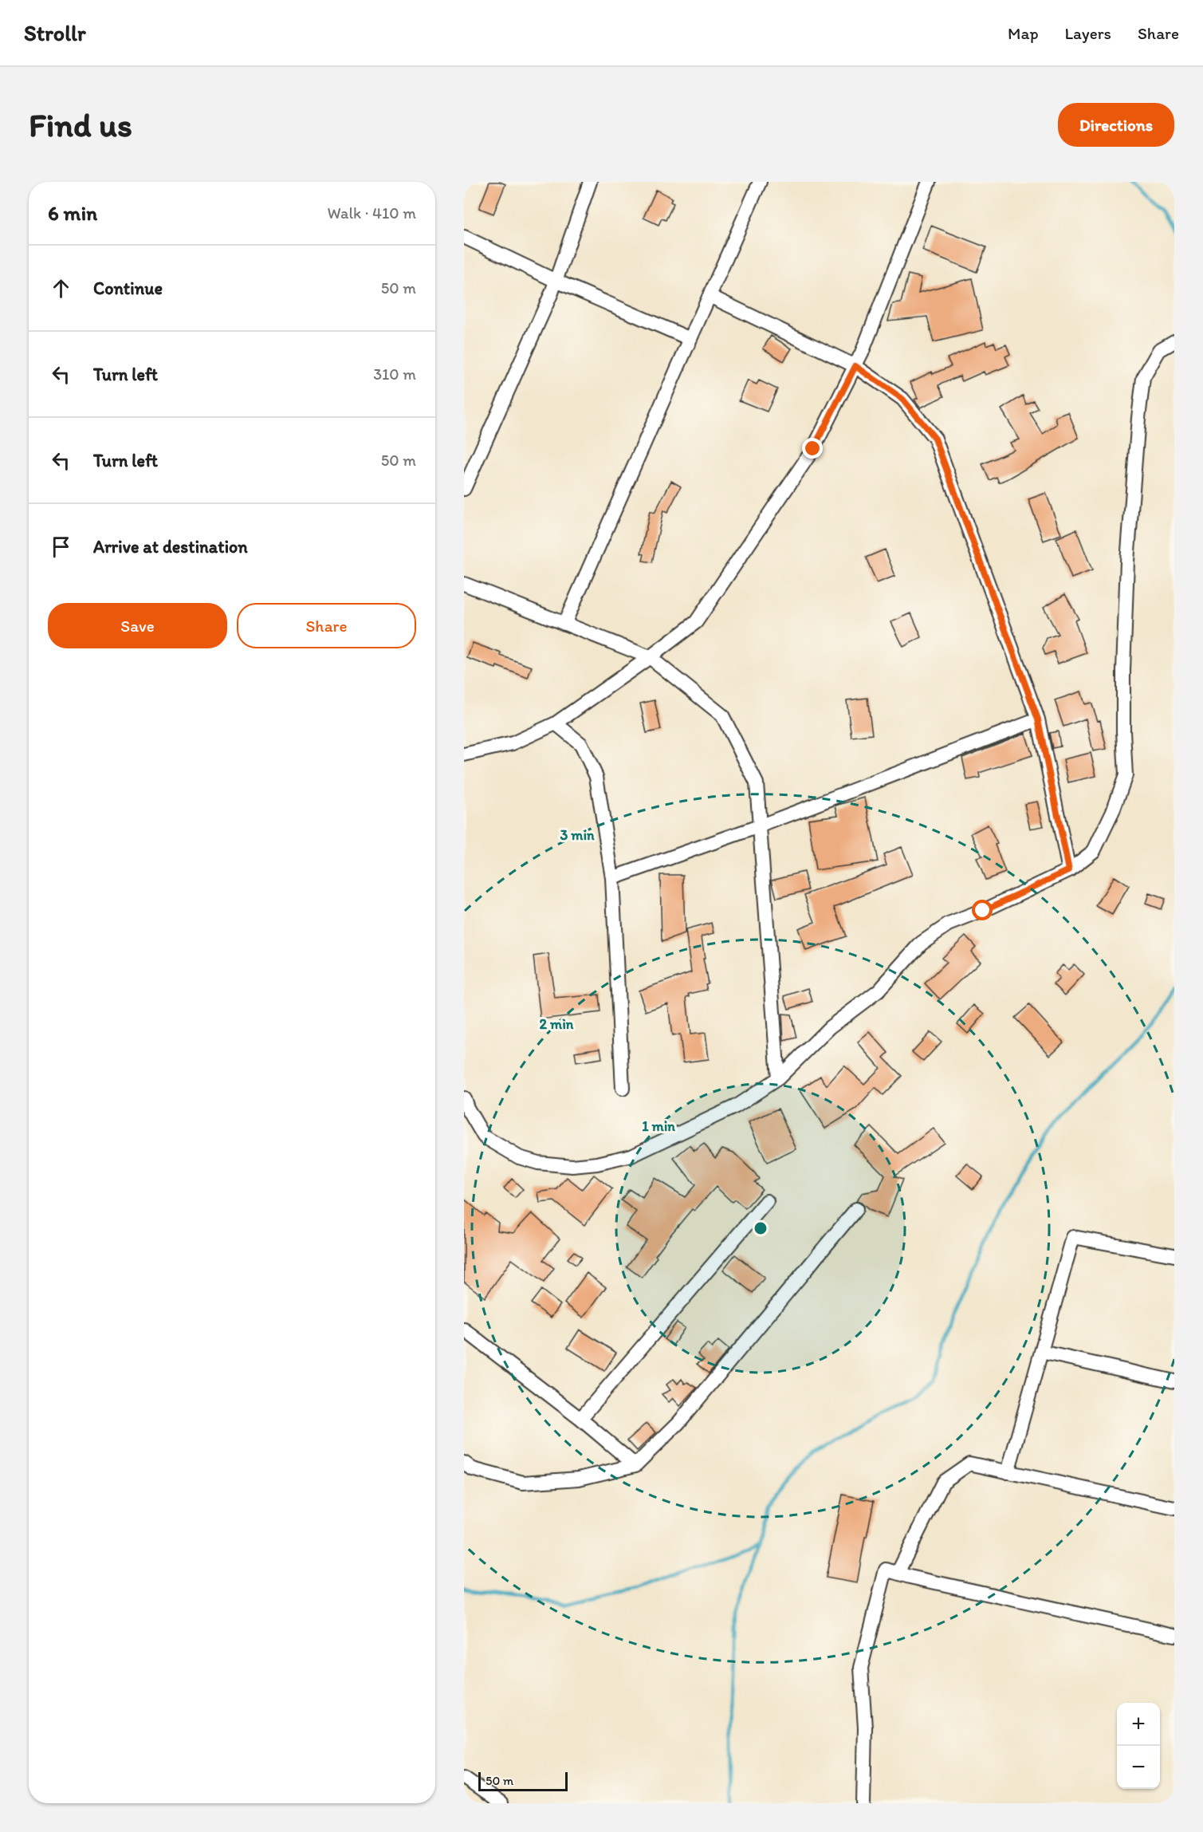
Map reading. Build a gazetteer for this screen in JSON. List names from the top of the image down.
{
  "scale_bar": "50 m",
  "page": {
    "header": "Strollr",
    "nav": ["Map", "Layers", "Share"],
    "buttons": [
      "Directions",
      ["Save", "Share"]
    ],
    "title": "Find us",
    "heading": ["6 min", "Walk · 410 m"],
    "list": [
      ["Continue", "50 m"],
      ["Turn left", "310 m"],
      ["Turn left", "50 m"],
      "Arrive at destination"
    ],
    "map_buttons": ["+", "−"],
    "scale": "50 m"
  },
  "rings": ["3 min", "2 min", "1 min"]
}
